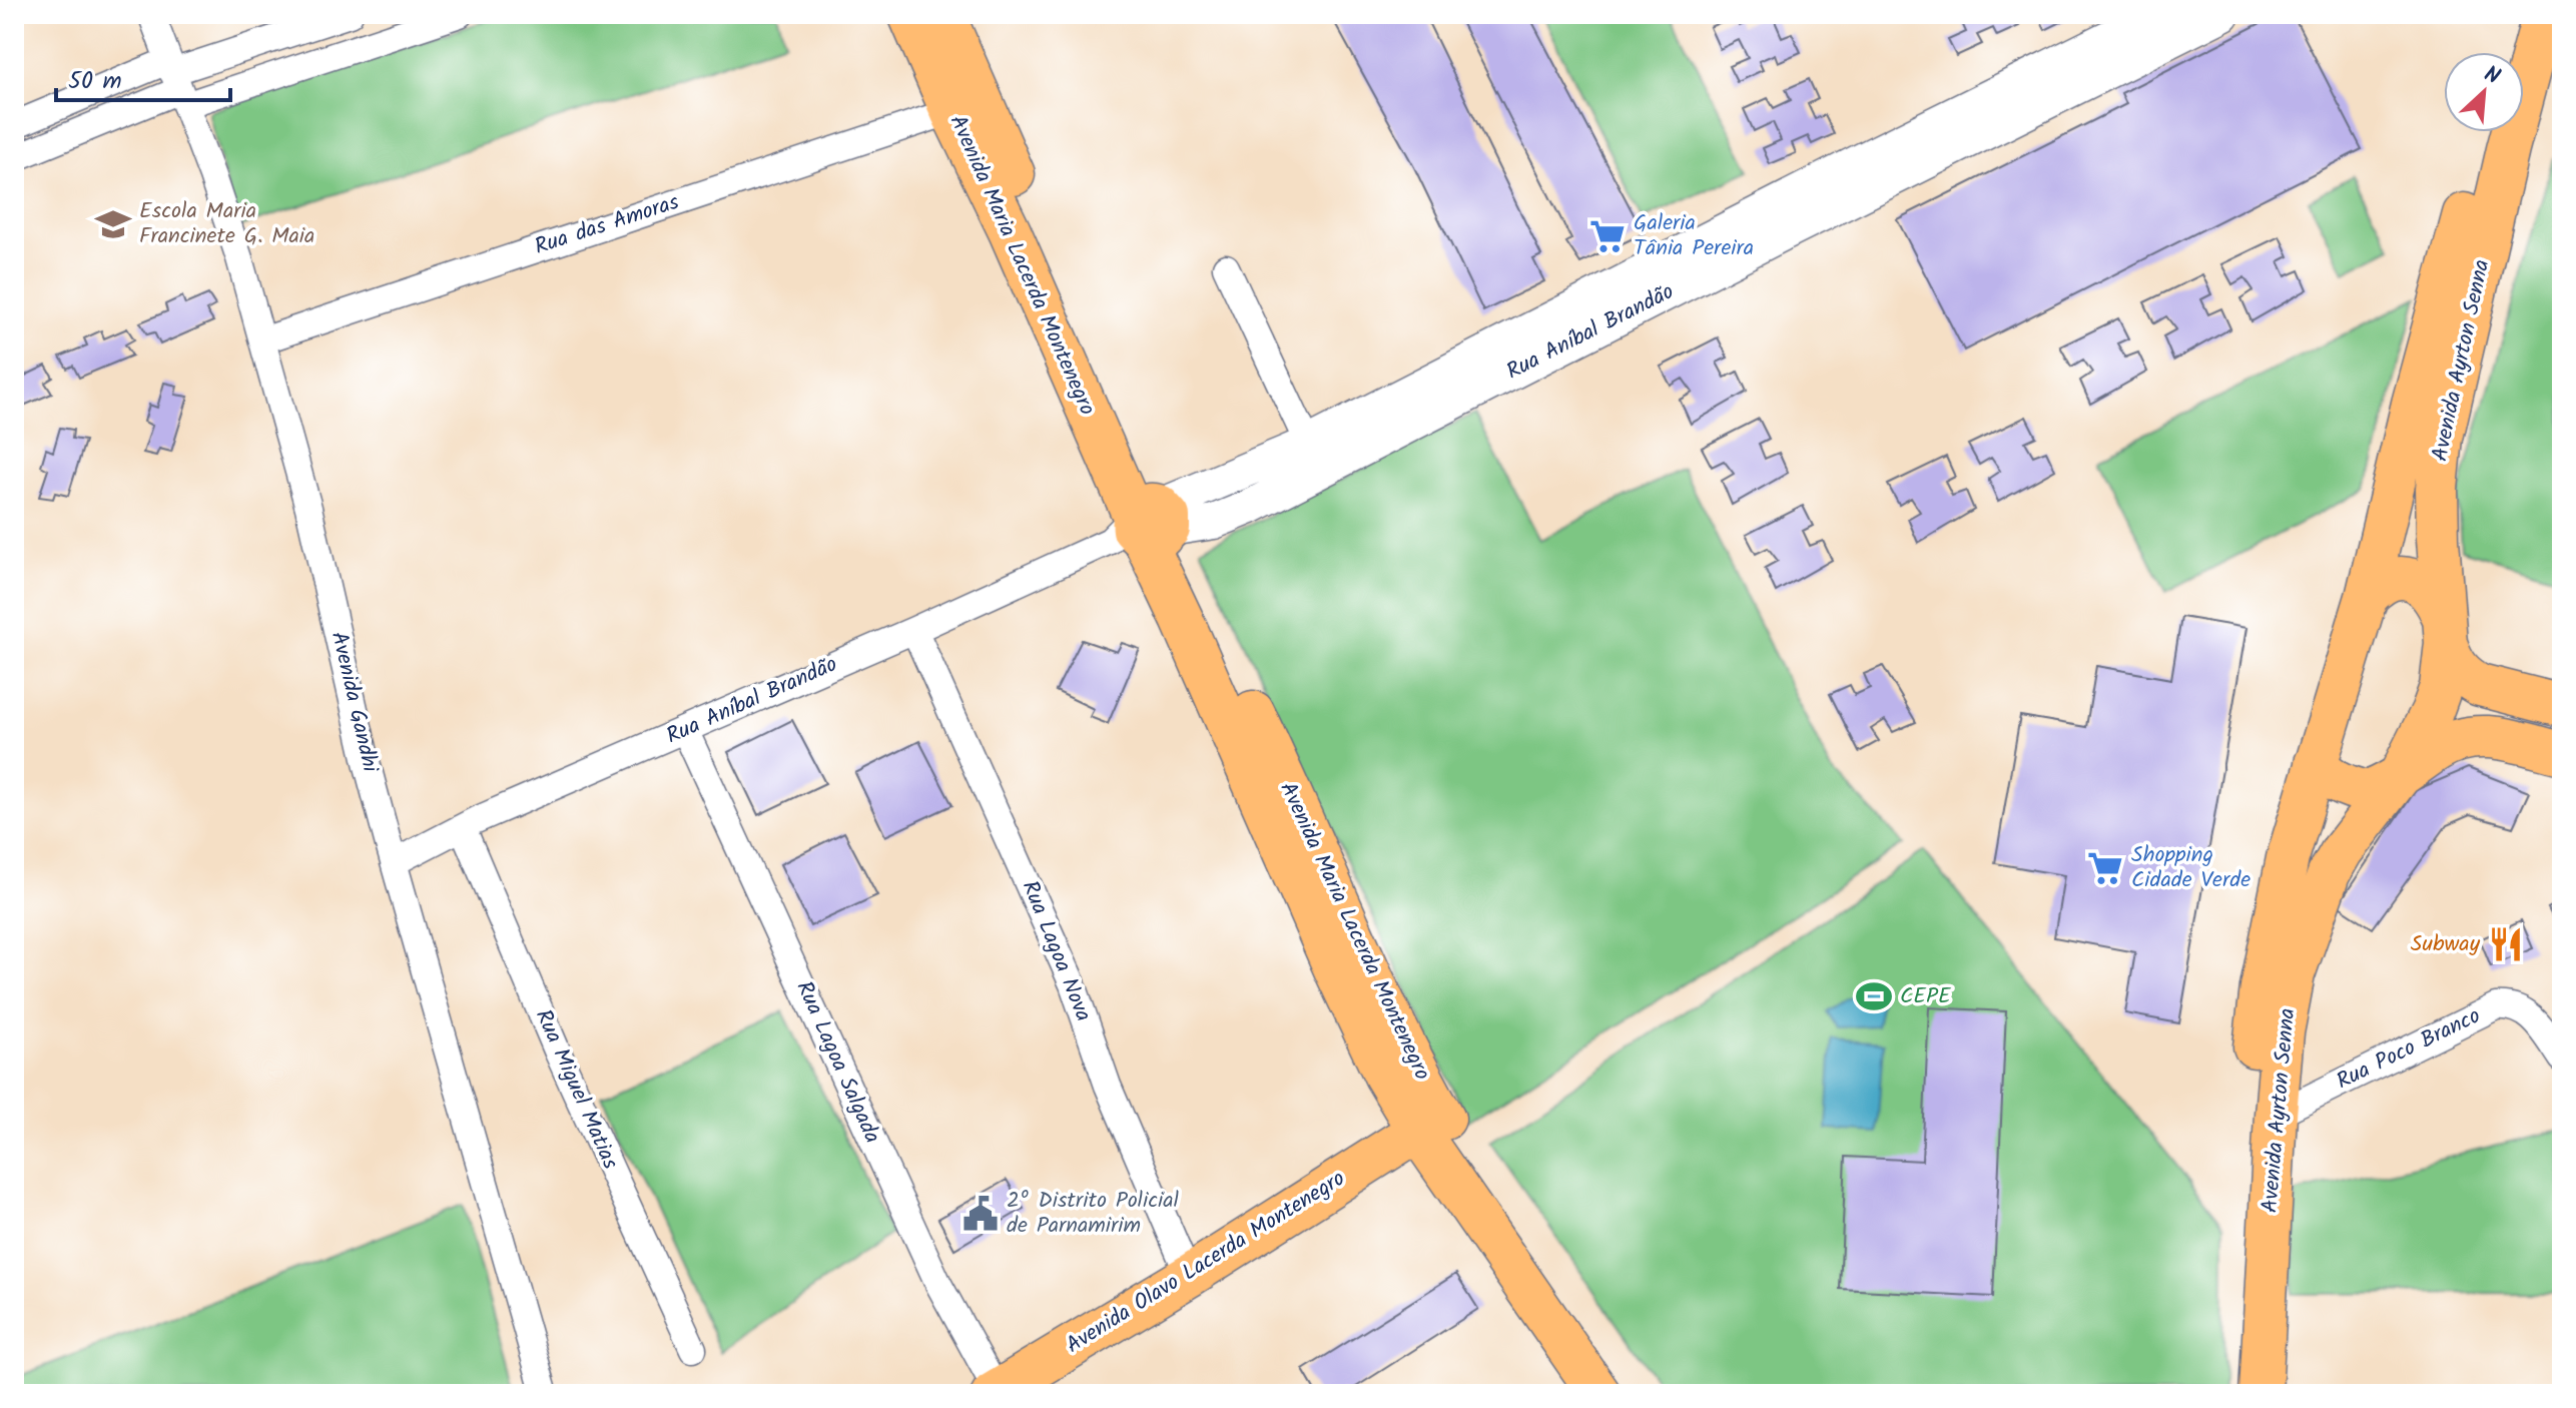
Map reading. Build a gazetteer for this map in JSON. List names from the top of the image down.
{
  "streets": {
    "main road": ["Avenida Maria Lacerda Montenegro", "Avenida Ayrton Senna", "Avenida Olavo Lacerda Montenegro"],
    "street": [
      "Rua das Amoras",
      "Rua Aníbal Brandão",
      "Avenida Gandhi",
      "Rua Lagoa Nova",
      "Rua Poco Branco",
      "Rua Lagoa Salgada",
      "Rua Miguel Matias"
    ]
  },
  "crossings": [
    ["Rua das Amoras", "Avenida Maria Lacerda Montenegro"],
    ["Rua das Amoras", "Avenida Gandhi"],
    ["Avenida Maria Lacerda Montenegro", "Rua Aníbal Brandão"],
    ["Avenida Maria Lacerda Montenegro", "Avenida Olavo Lacerda Montenegro"],
    ["Rua Aníbal Brandão", "Avenida Gandhi"],
    ["Rua Aníbal Brandão", "Rua Lagoa Nova"],
    ["Rua Aníbal Brandão", "Rua Lagoa Salgada"],
    ["Rua Aníbal Brandão", "Rua Miguel Matias"],
    ["Avenida Ayrton Senna", "Rua Poco Branco"],
    ["Rua Lagoa Nova", "Avenida Olavo Lacerda Montenegro"],
    ["Rua Lagoa Salgada", "Avenida Olavo Lacerda Montenegro"]
  ],
  "places": {
    "school or university": ["Escola Maria Francinete G. Maia"],
    "supermarket": ["Galeria Tânia Pereira", "Shopping Cidade Verde"],
    "restaurant": ["Subway"],
    "sports": ["CEPE"],
    "public building": ["2º Distrito Policial de Parnamirim"]
  },
  "scale_bar": "50 m",
  "north": "top right"
}
